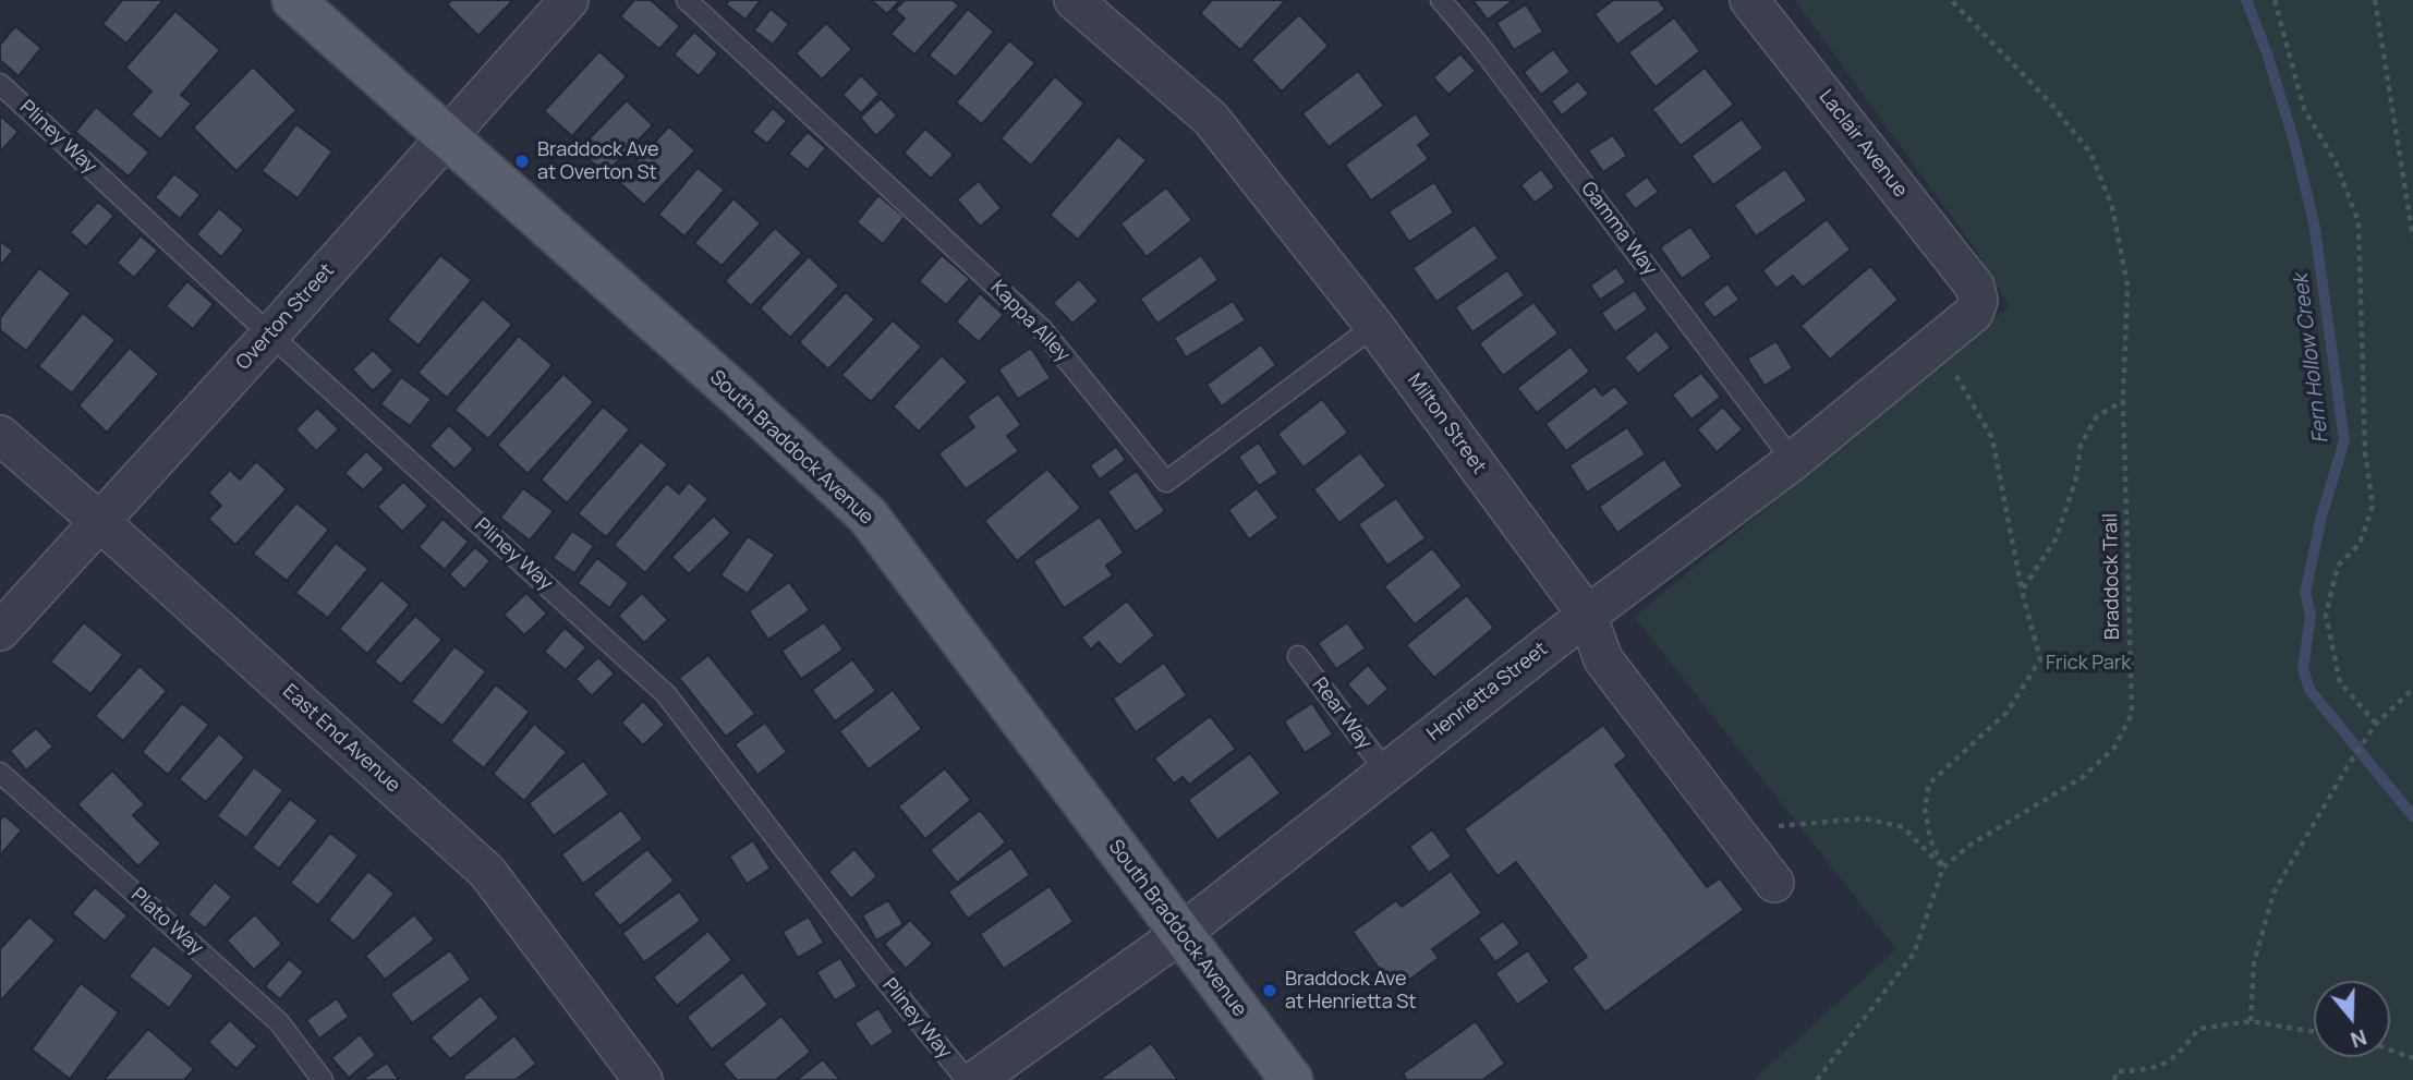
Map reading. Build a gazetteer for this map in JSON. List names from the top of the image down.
{
  "streets": {
    "main road": ["South Braddock Avenue"],
    "street": [
      "Laclair Avenue",
      "Overton Street",
      "Milton Street",
      "Henrietta Street",
      "East End Avenue"
    ],
    "lane": [
      "Pliney Way",
      "Gamma Way",
      "Kappa Alley",
      "Rear Way",
      "Plato Way"
    ],
    "path": ["Braddock Trail"]
  },
  "crossings": [
    ["Pliney Way", "Overton Street"],
    ["Laclair Avenue", "Henrietta Street"],
    ["Gamma Way", "Henrietta Street"],
    ["Overton Street", "South Braddock Avenue"],
    ["Overton Street", "East End Avenue"],
    ["Kappa Alley", "Milton Street"],
    ["Milton Street", "Henrietta Street"],
    ["South Braddock Avenue", "Henrietta Street"],
    ["Henrietta Street", "Rear Way"]
  ],
  "water": ["Fern Hollow Creek"],
  "parks": ["Frick Park"],
  "places": ["Braddock Ave at Overton St", "Braddock Ave at Henrietta St"],
  "north": "bottom"
}
